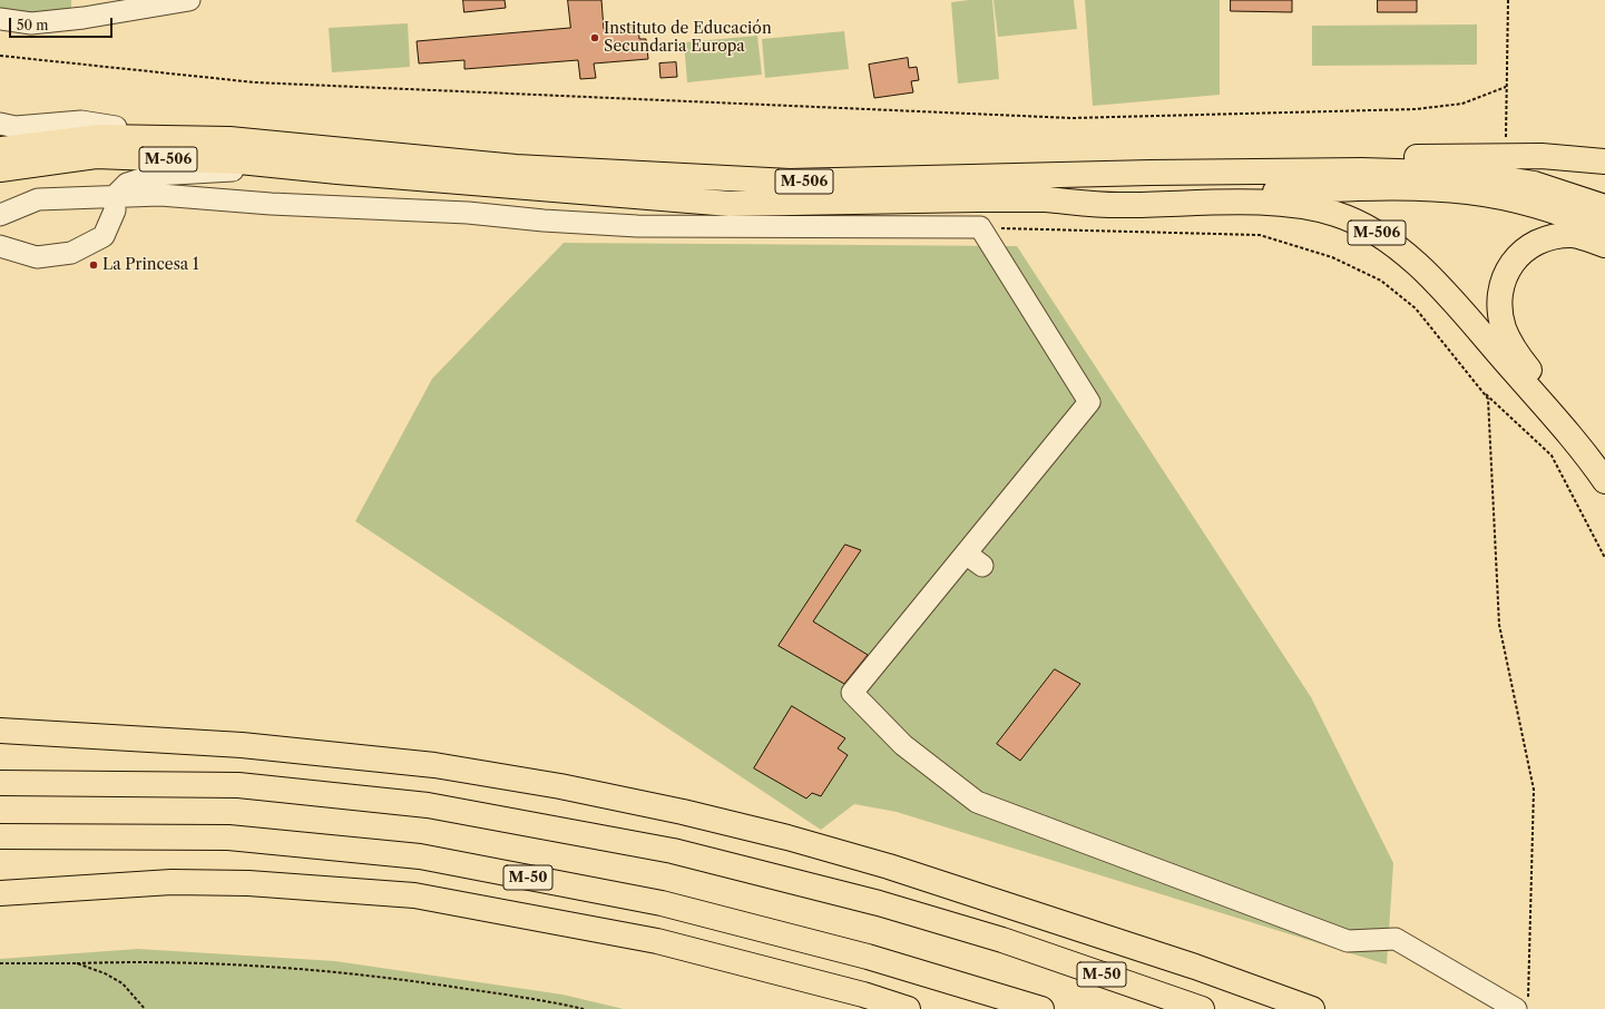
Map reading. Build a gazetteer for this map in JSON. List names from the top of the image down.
{
  "streets": {
    "main road": ["M-506", "M-50"]
  },
  "places": ["Instituto de Educación Secundaria Europa", "La Princesa 1"],
  "scale_bar": "50 m"
}
